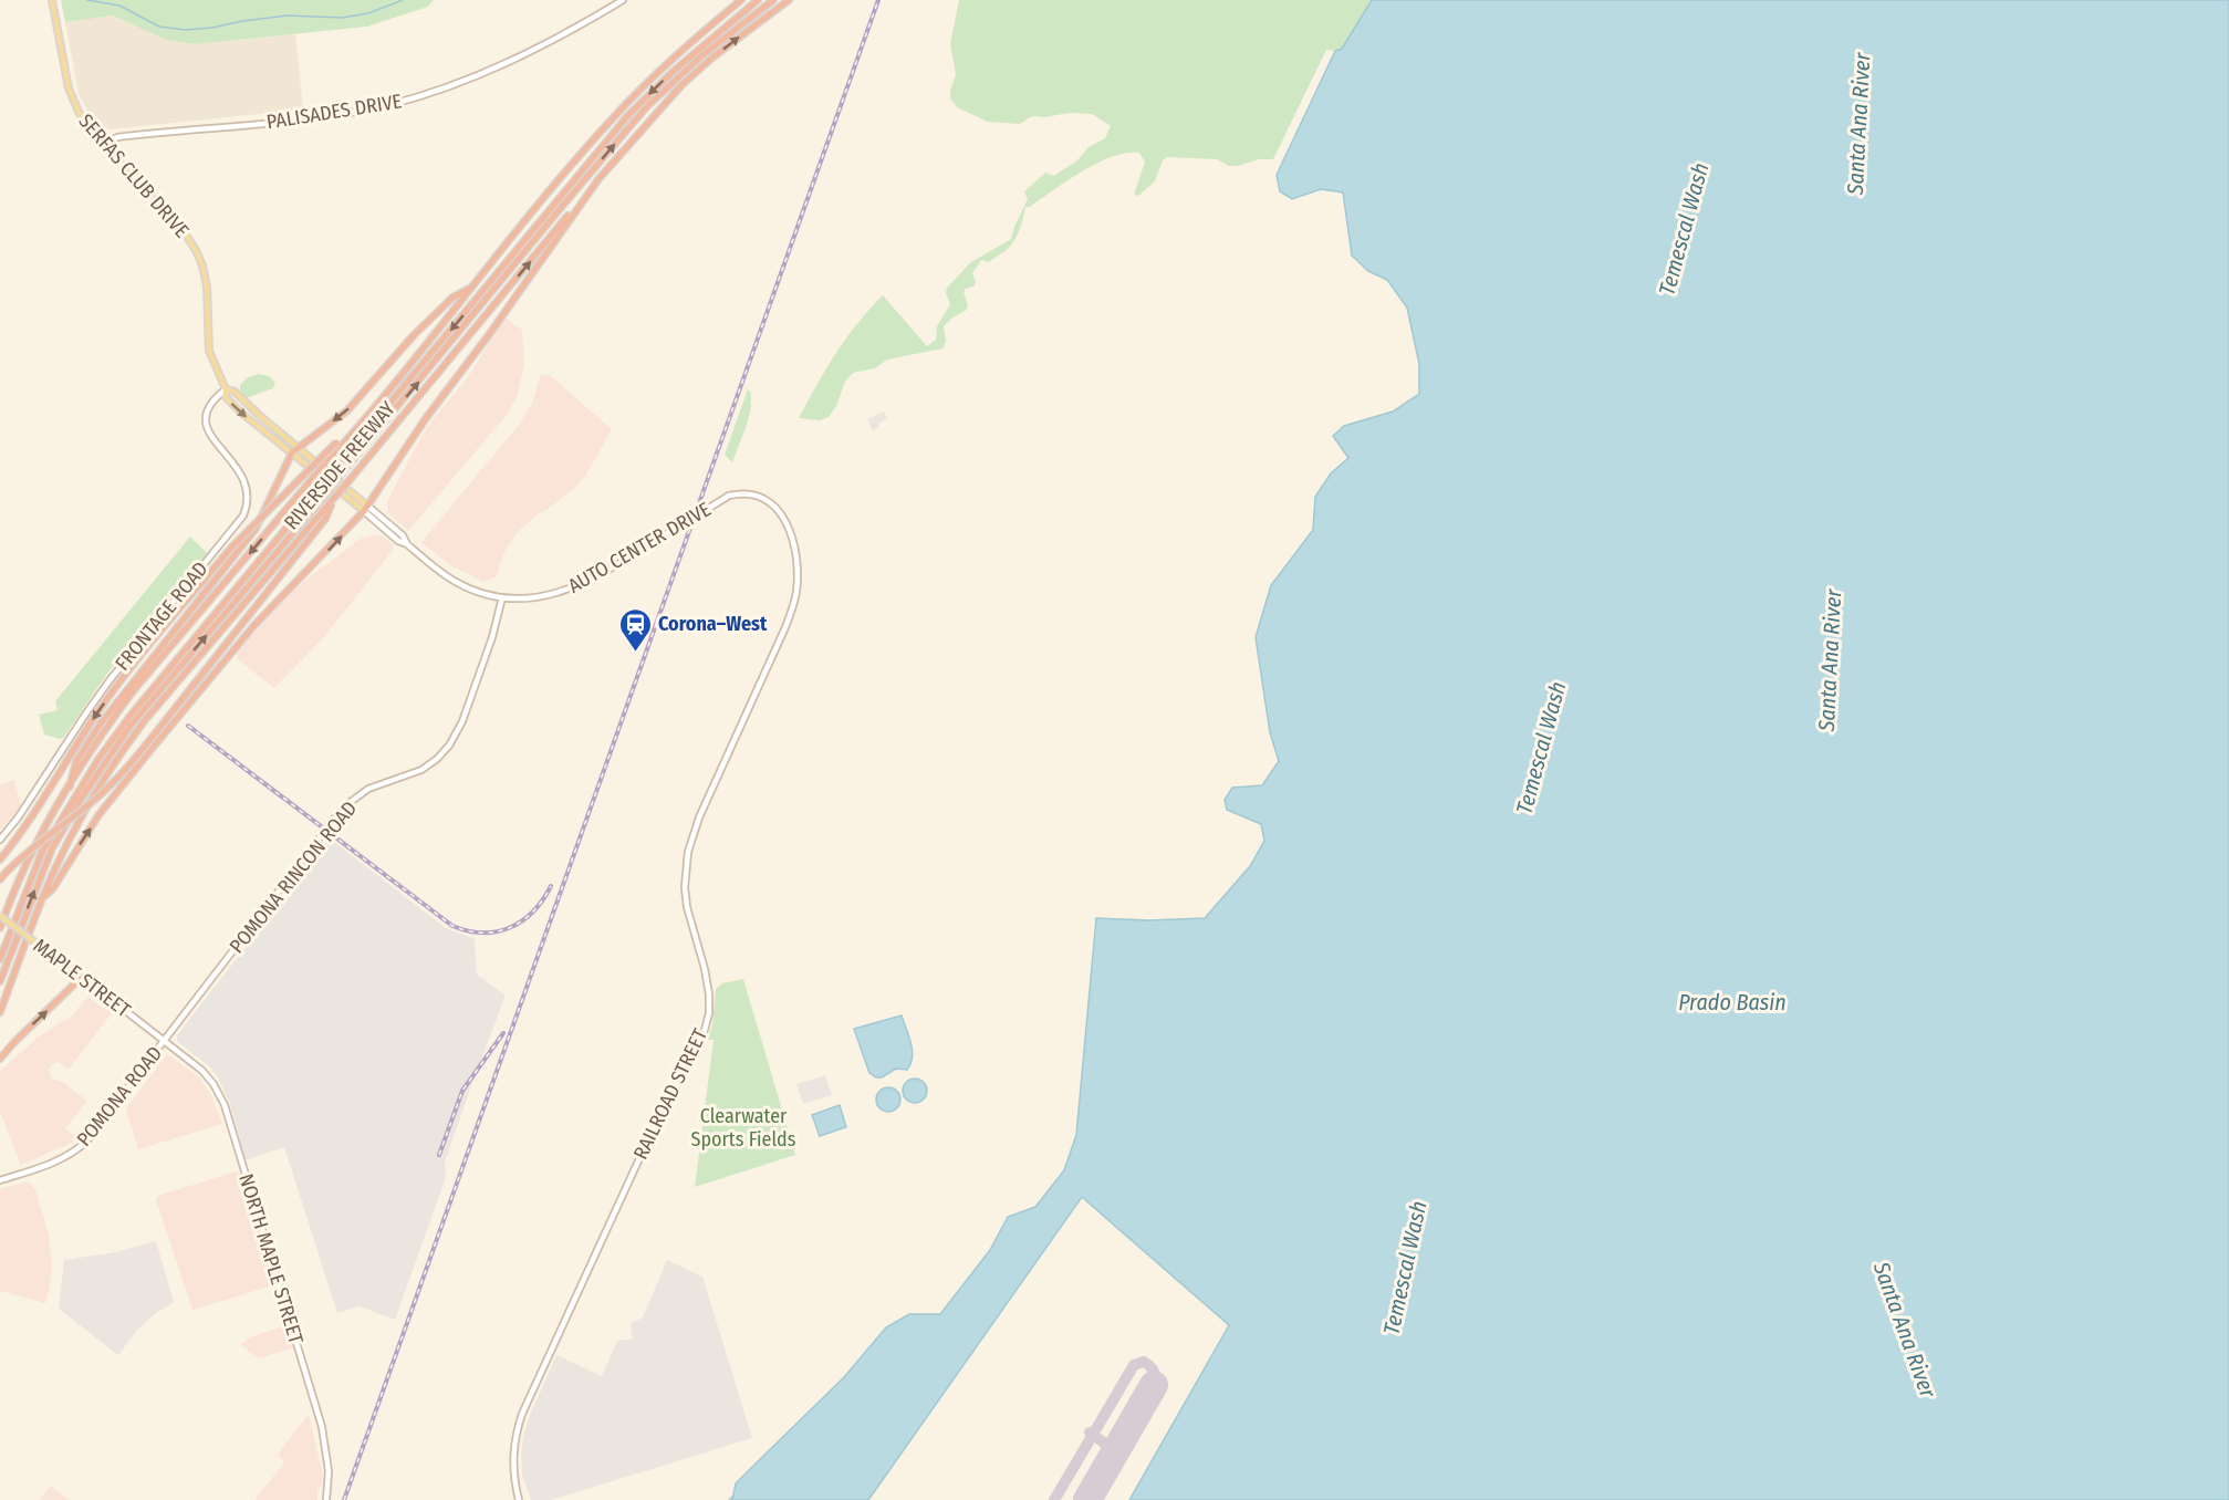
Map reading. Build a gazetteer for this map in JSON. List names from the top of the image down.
{
  "streets": {
    "highway": ["RIVERSIDE FREEWAY"],
    "main road": [
      "PALISADES DRIVE",
      "SERFAS CLUB DRIVE",
      "AUTO CENTER DRIVE",
      "FRONTAGE ROAD",
      "POMONA RINCON ROAD",
      "MAPLE STREET",
      "RAILROAD STREET",
      "POMONA ROAD",
      "NORTH MAPLE STREET"
    ]
  },
  "crossings": [
    ["PALISADES DRIVE", "SERFAS CLUB DRIVE"],
    ["SERFAS CLUB DRIVE", "AUTO CENTER DRIVE"],
    ["SERFAS CLUB DRIVE", "FRONTAGE ROAD"],
    ["AUTO CENTER DRIVE", "POMONA RINCON ROAD"],
    ["AUTO CENTER DRIVE", "RAILROAD STREET"],
    ["POMONA RINCON ROAD", "MAPLE STREET"],
    ["POMONA RINCON ROAD", "POMONA ROAD"],
    ["POMONA RINCON ROAD", "NORTH MAPLE STREET"],
    ["MAPLE STREET", "POMONA ROAD"],
    ["MAPLE STREET", "NORTH MAPLE STREET"],
    ["POMONA ROAD", "NORTH MAPLE STREET"]
  ],
  "water": ["Santa Ana River", "Temescal Wash", "Prado Basin"],
  "parks": ["Clearwater Sports Fields"],
  "places": {
    "station": ["Corona–West"]
  }
}
